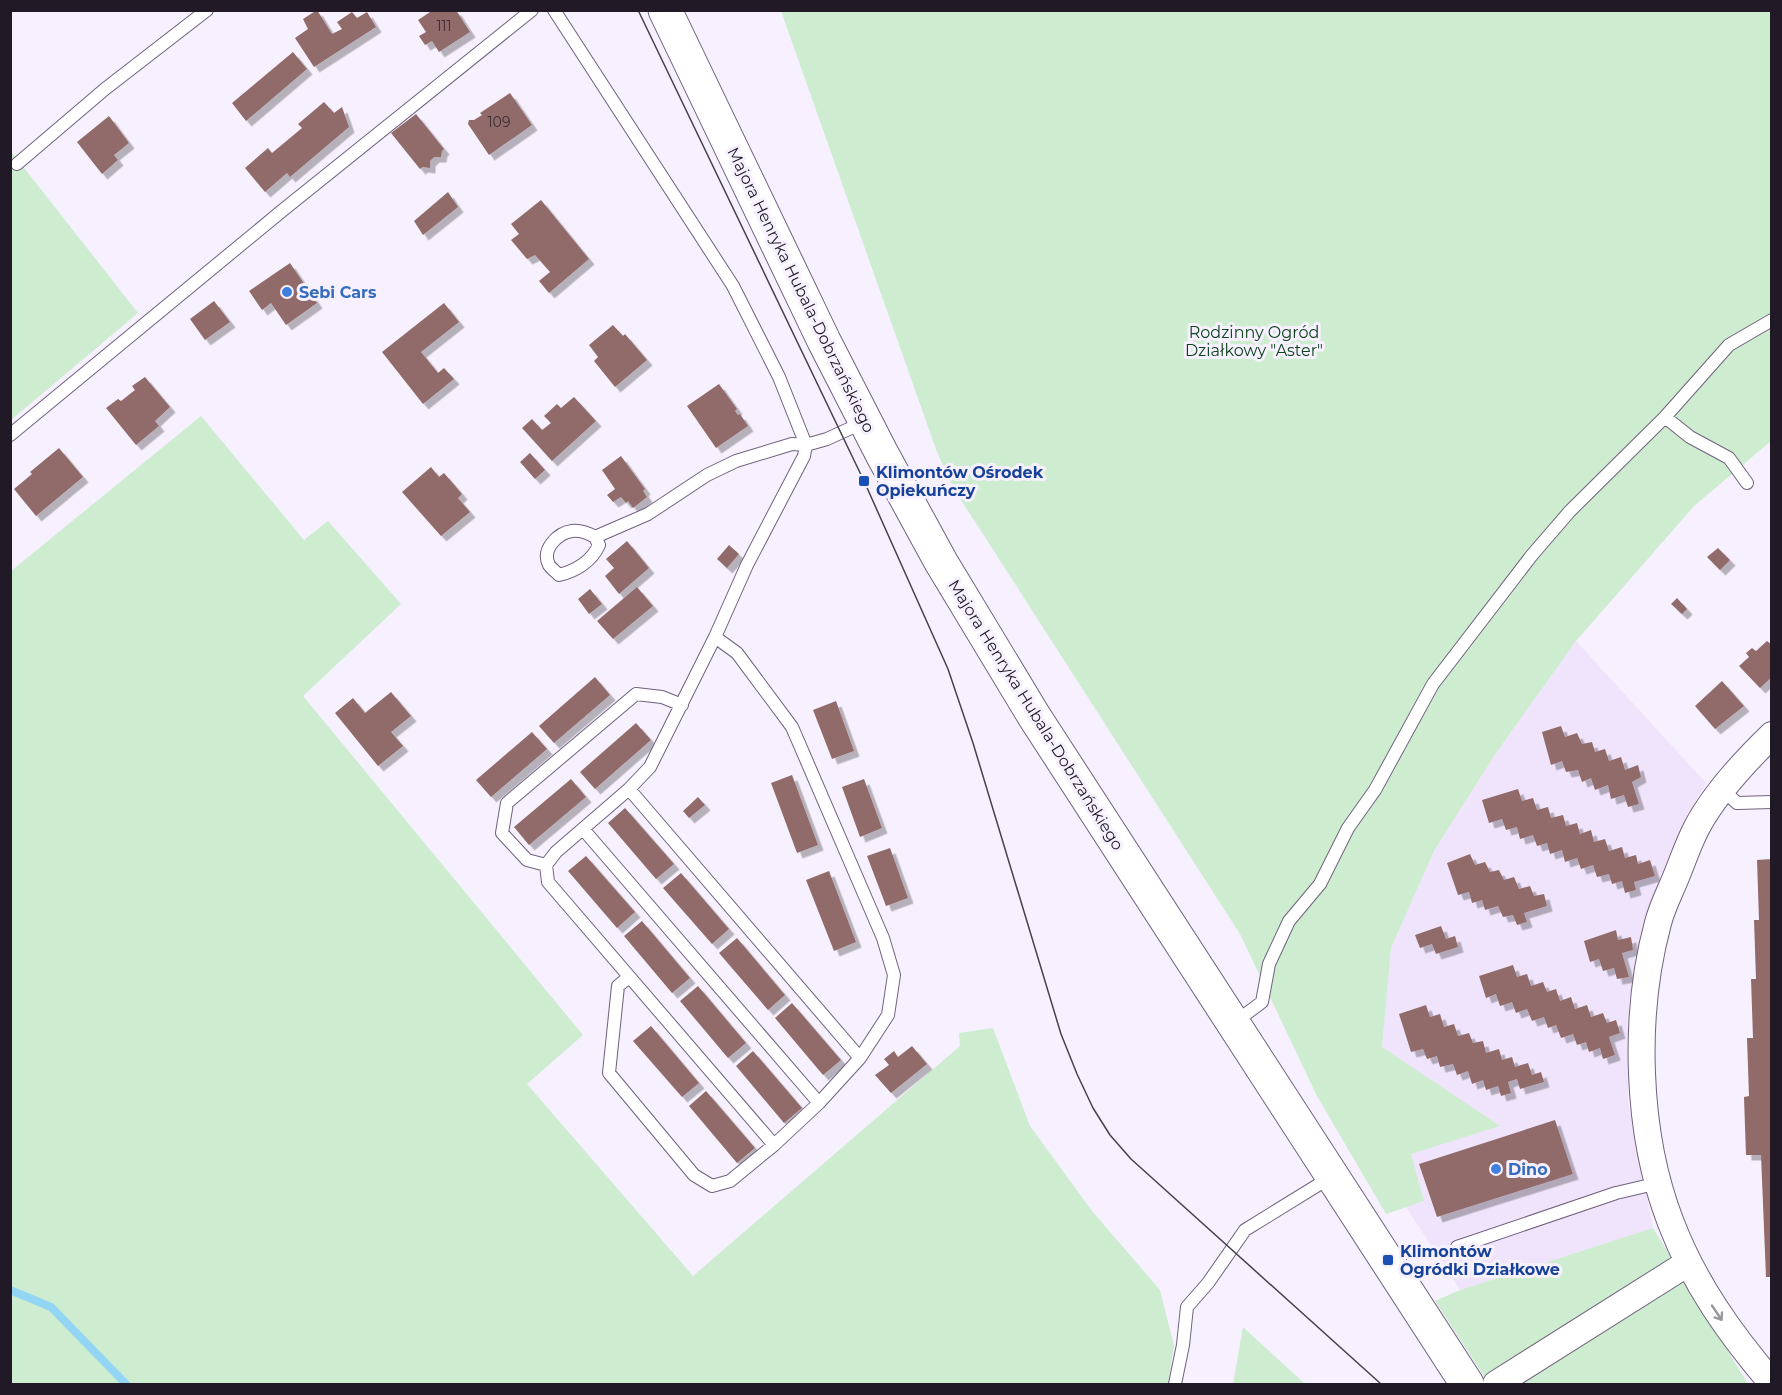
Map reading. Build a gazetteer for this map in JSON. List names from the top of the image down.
{
  "streets": {
    "street": ["Majora Henryka Hubala-Dobrzańskiego"]
  },
  "parks": ["Rodzinny Ogród Działkowy \"Aster\""],
  "places": {
    "other": ["Sebi Cars", "Dino"],
    "transit": ["Klimontów Ośrodek Opiekuńczy", "Klimontów Ogródki Działkowe"]
  },
  "house_numbers": ["111", "109"]
}
